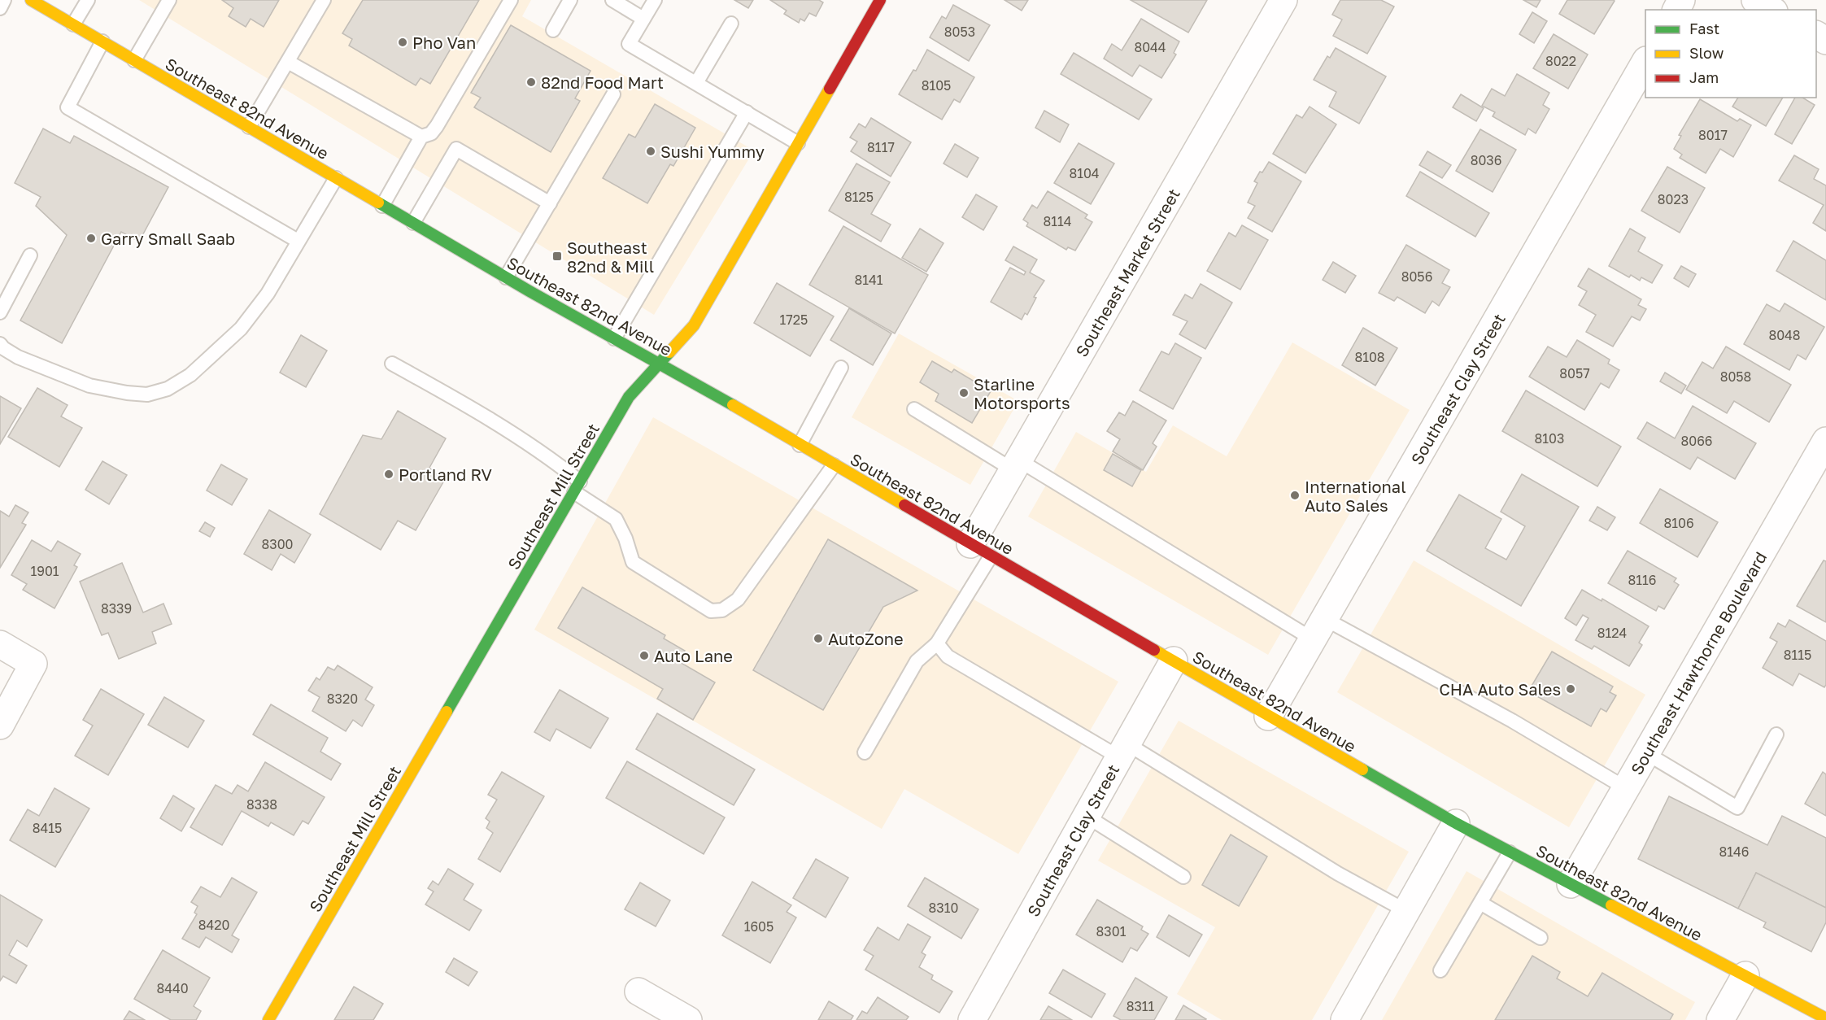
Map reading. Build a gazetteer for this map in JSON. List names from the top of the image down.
{
  "streets": {
    "main road": ["Southeast 82nd Avenue", "Southeast Mill Street"],
    "street": ["Southeast Market Street", "Southeast Clay Street", "Southeast Hawthorne Boulevard"]
  },
  "crossings": [
    ["Southeast 82nd Avenue", "Southeast Market Street"],
    ["Southeast 82nd Avenue", "Southeast Clay Street"],
    ["Southeast 82nd Avenue", "Southeast Mill Street"],
    ["Southeast 82nd Avenue", "Southeast Hawthorne Boulevard"]
  ],
  "places": {
    "other": [
      "Pho Van",
      "82nd Food Mart",
      "Sushi Yummy",
      "Garry Small Saab",
      "Starline Motorsports",
      "Portland RV",
      "International Auto Sales",
      "AutoZone",
      "Auto Lane",
      "CHA Auto Sales"
    ],
    "transit": ["Southeast 82nd & Mill"]
  },
  "house_numbers": [
    "8053",
    "8044",
    "8022",
    "8105",
    "8017",
    "8117",
    "8036",
    "8104",
    "8125",
    "8023",
    "8114",
    "8056",
    "8141",
    "1725",
    "8048",
    "8108",
    "8057",
    "8058",
    "8103",
    "8066",
    "8106",
    "8300",
    "1901",
    "8116",
    "8339",
    "8124",
    "8115",
    "8320",
    "8338",
    "8415",
    "8146",
    "8310",
    "8420",
    "1605",
    "8301",
    "8440",
    "8311"
  ],
  "legend": ["Fast", "Slow", "Jam"]
}
